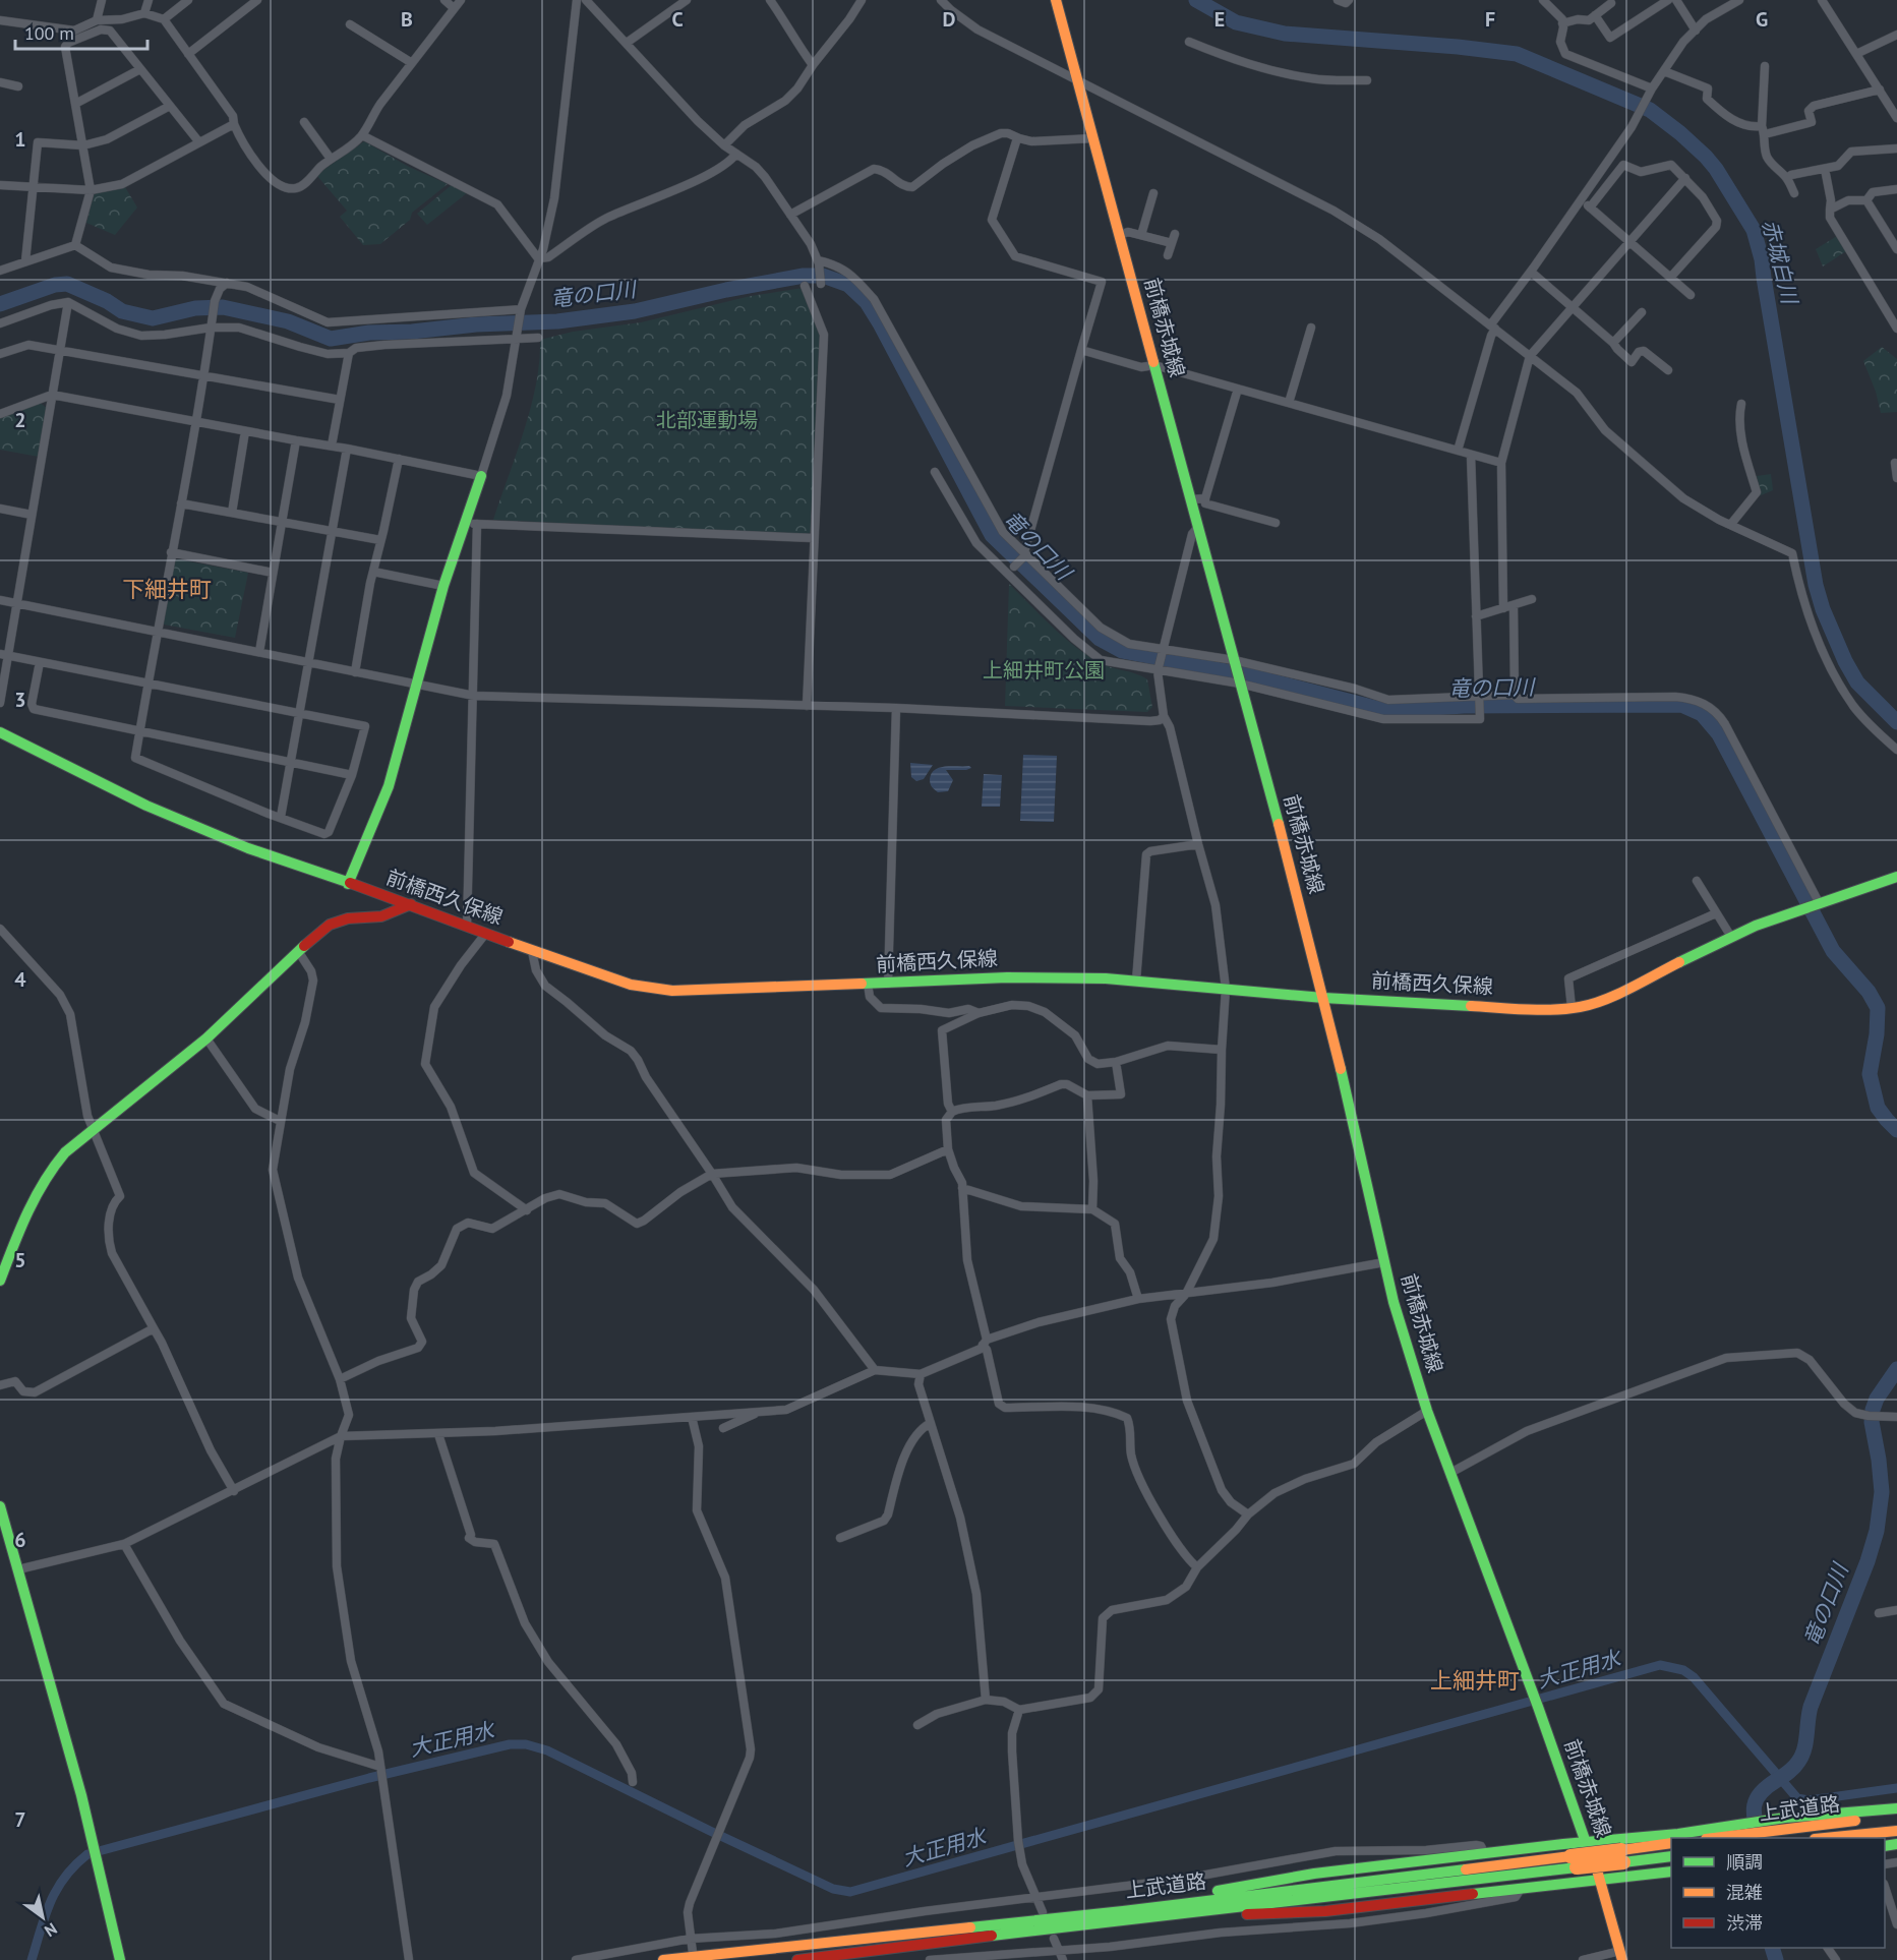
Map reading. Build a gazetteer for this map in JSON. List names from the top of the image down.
{
  "streets": {
    "main road": ["前橋赤城線", "前橋西久保線", "上武道路"]
  },
  "crossings": [
    ["前橋赤城線", "前橋西久保線"]
  ],
  "districts": ["下細井町", "上細井町"],
  "water": ["赤城白川", "竜の口川", "大正用水"],
  "parks": ["北部運動場", "上細井町公園"],
  "legend": ["順調", "混雑", "渋滞"],
  "scale_bar": "100 m",
  "north": "bottom right",
  "grid": {
    "columns": [
      "B",
      "C",
      "D",
      "E",
      "F",
      "G"
    ],
    "rows": [
      "1",
      "2",
      "3",
      "4",
      "5",
      "6",
      "7"
    ]
  }
}
